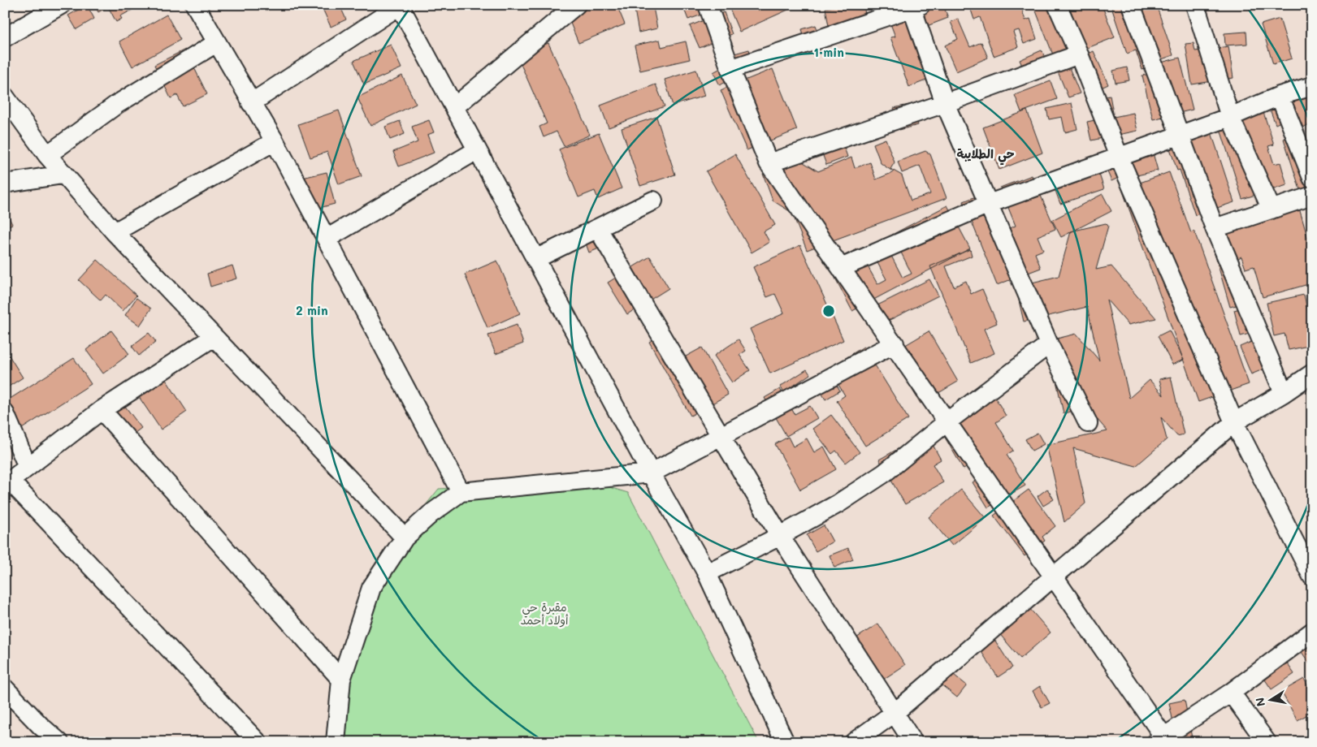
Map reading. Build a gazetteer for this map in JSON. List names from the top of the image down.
{
  "districts": ["حي الطلايبة"],
  "parks": ["مقبرة حي أولاد أحمد"],
  "north": "left",
  "rings": ["1 min", "2 min"]
}
